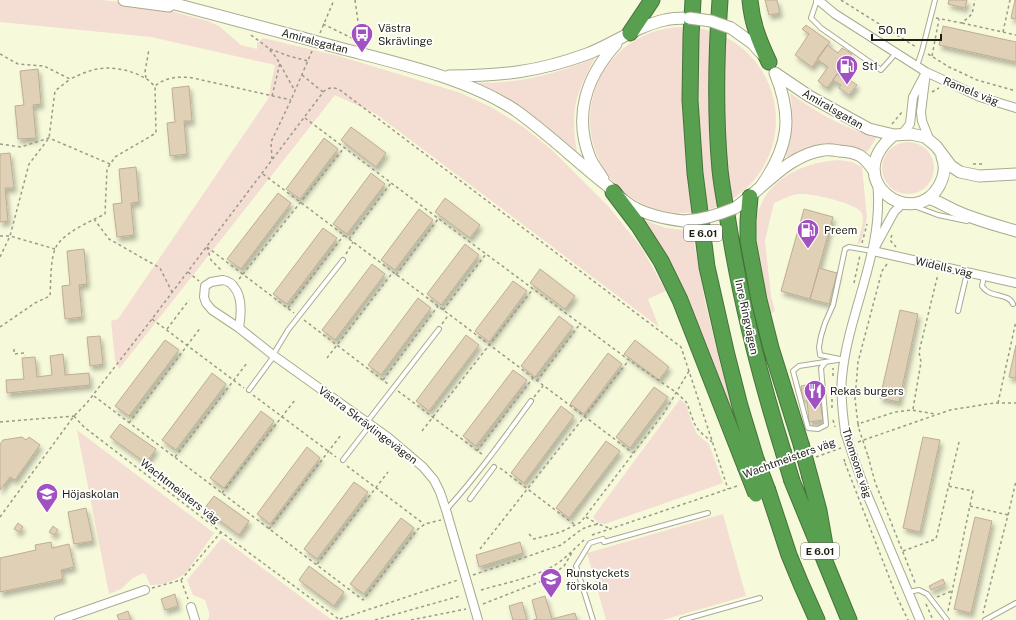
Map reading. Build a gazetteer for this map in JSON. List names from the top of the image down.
{
  "streets": {
    "highway": ["E 6.01", "Inre Ringvägen"],
    "main road": ["Amiralsgatan"],
    "street": [
      "Ramels väg",
      "Widells väg",
      "Västra Skrävlingevägen",
      "Thomsons väg"
    ],
    "path": ["Wachtmeisters väg"]
  },
  "crossings": [
    ["Amiralsgatan", "Thomsons väg"],
    ["Widells väg", "Thomsons väg"]
  ],
  "places": {
    "bus stop": ["Västra Skrävlinge"],
    "fuel station": ["St1", "Preem"],
    "restaurant": ["Rekas burgers"],
    "school or university": ["Höjaskolan", "Runstyckets förskola"]
  },
  "scale_bar": "50 m"
}
